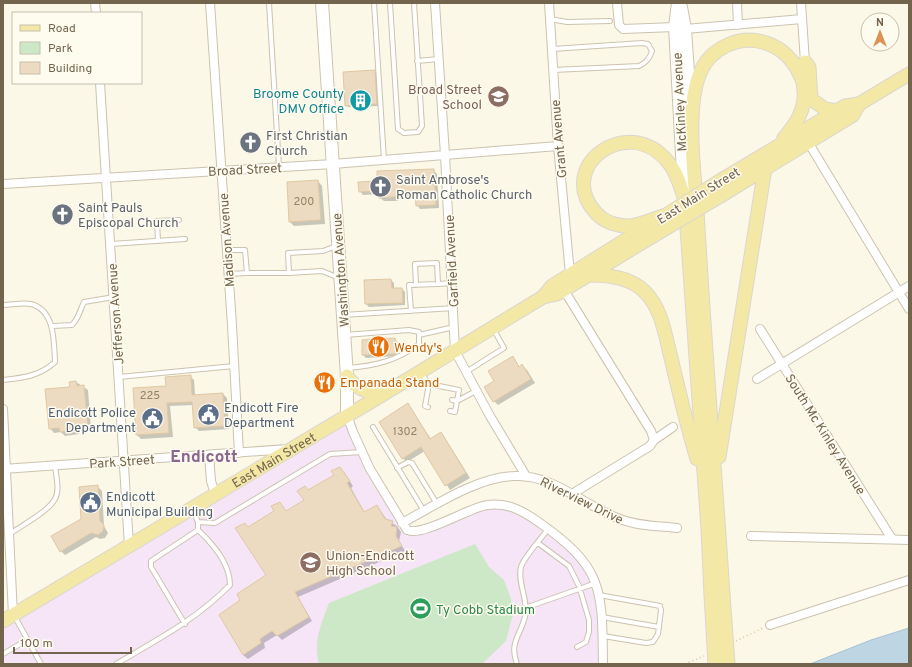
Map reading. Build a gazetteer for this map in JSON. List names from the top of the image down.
{
  "streets": {
    "main road": ["East Main Street"],
    "street": [
      "McKinley Avenue",
      "Grant Avenue",
      "Broad Street",
      "Madison Avenue",
      "Garfield Avenue",
      "Washington Avenue",
      "Jefferson Avenue",
      "South Mc Kinley Avenue",
      "Park Street",
      "Riverview Drive"
    ]
  },
  "crossings": [
    ["Grant Avenue", "Broad Street"],
    ["Grant Avenue", "East Main Street"],
    ["Broad Street", "Madison Avenue"],
    ["Broad Street", "Garfield Avenue"],
    ["Broad Street", "Washington Avenue"],
    ["Broad Street", "Jefferson Avenue"],
    ["East Main Street", "Garfield Avenue"],
    ["East Main Street", "Washington Avenue"],
    ["East Main Street", "Jefferson Avenue"],
    ["East Main Street", "Park Street"],
    ["Madison Avenue", "Park Street"],
    ["Garfield Avenue", "Riverview Drive"],
    ["Washington Avenue", "Riverview Drive"],
    ["Jefferson Avenue", "Park Street"]
  ],
  "districts": ["Endicott"],
  "places": {
    "school or university": ["Broad Street School", "Union-Endicott High School"],
    "building": ["Broome County DMV Office"],
    "church": ["First Christian Church", "Saint Ambrose's Roman Catholic Church", "Saint Pauls Episcopal Church"],
    "restaurant": ["Wendy's", "Empanada Stand"],
    "public building": ["Endicott Fire Department", "Endicott Police Department", "Endicott Municipal Building"],
    "sports": ["Ty Cobb Stadium"]
  },
  "house_numbers": ["200", "225", "1302"],
  "legend": ["Road", "Park", "Building"],
  "scale_bar": "100 m",
  "north": "top"
}
